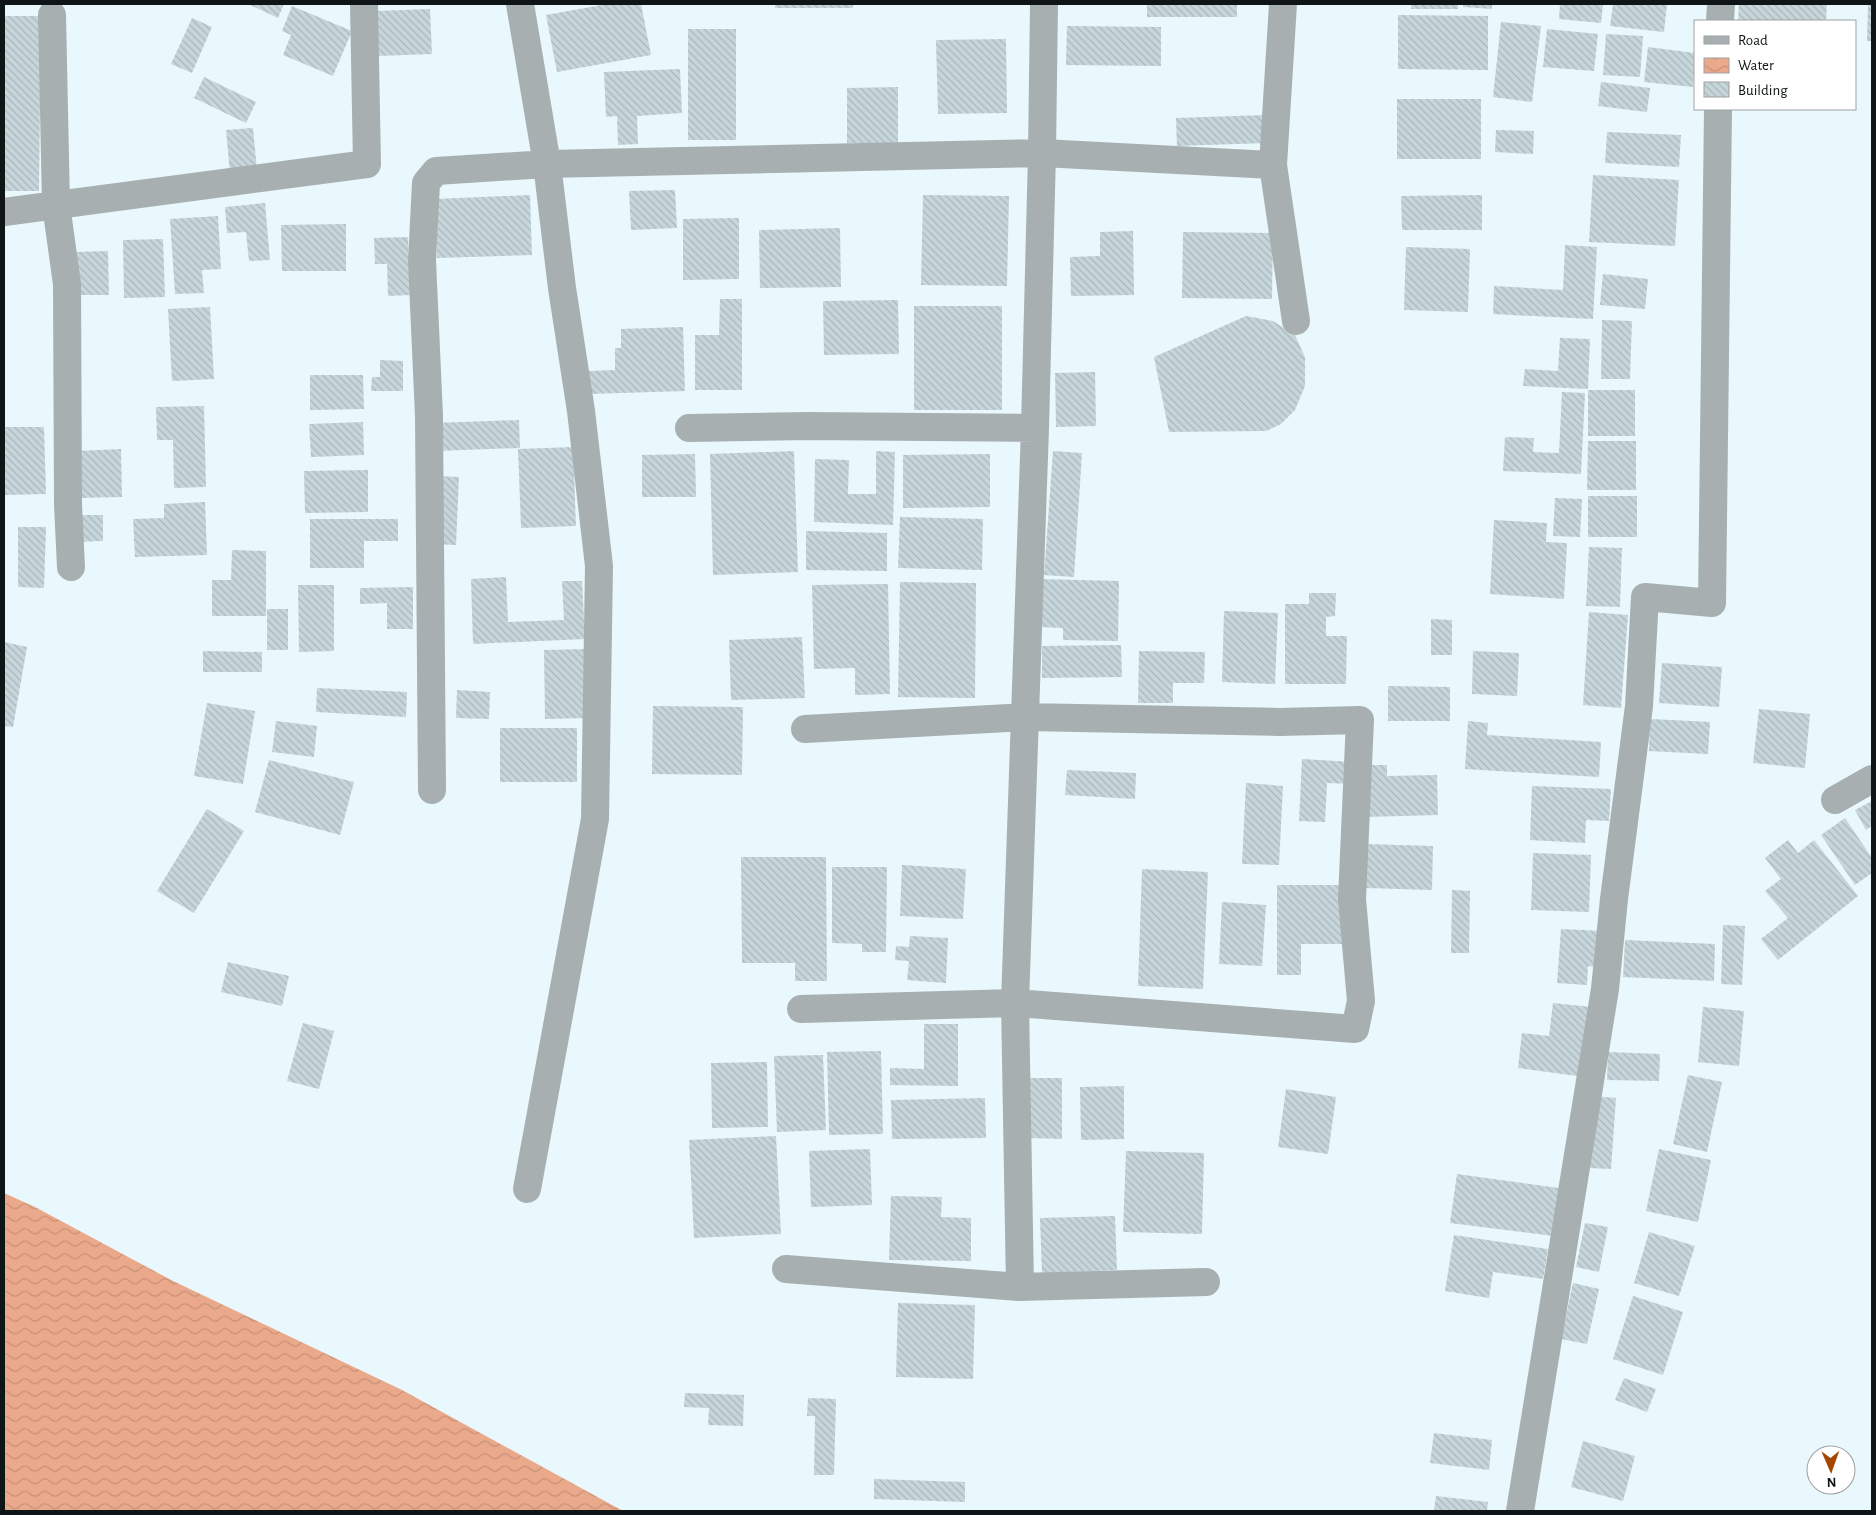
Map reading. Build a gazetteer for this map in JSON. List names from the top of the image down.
{
  "legend": ["Road", "Water", "Building"],
  "north": "bottom"
}
